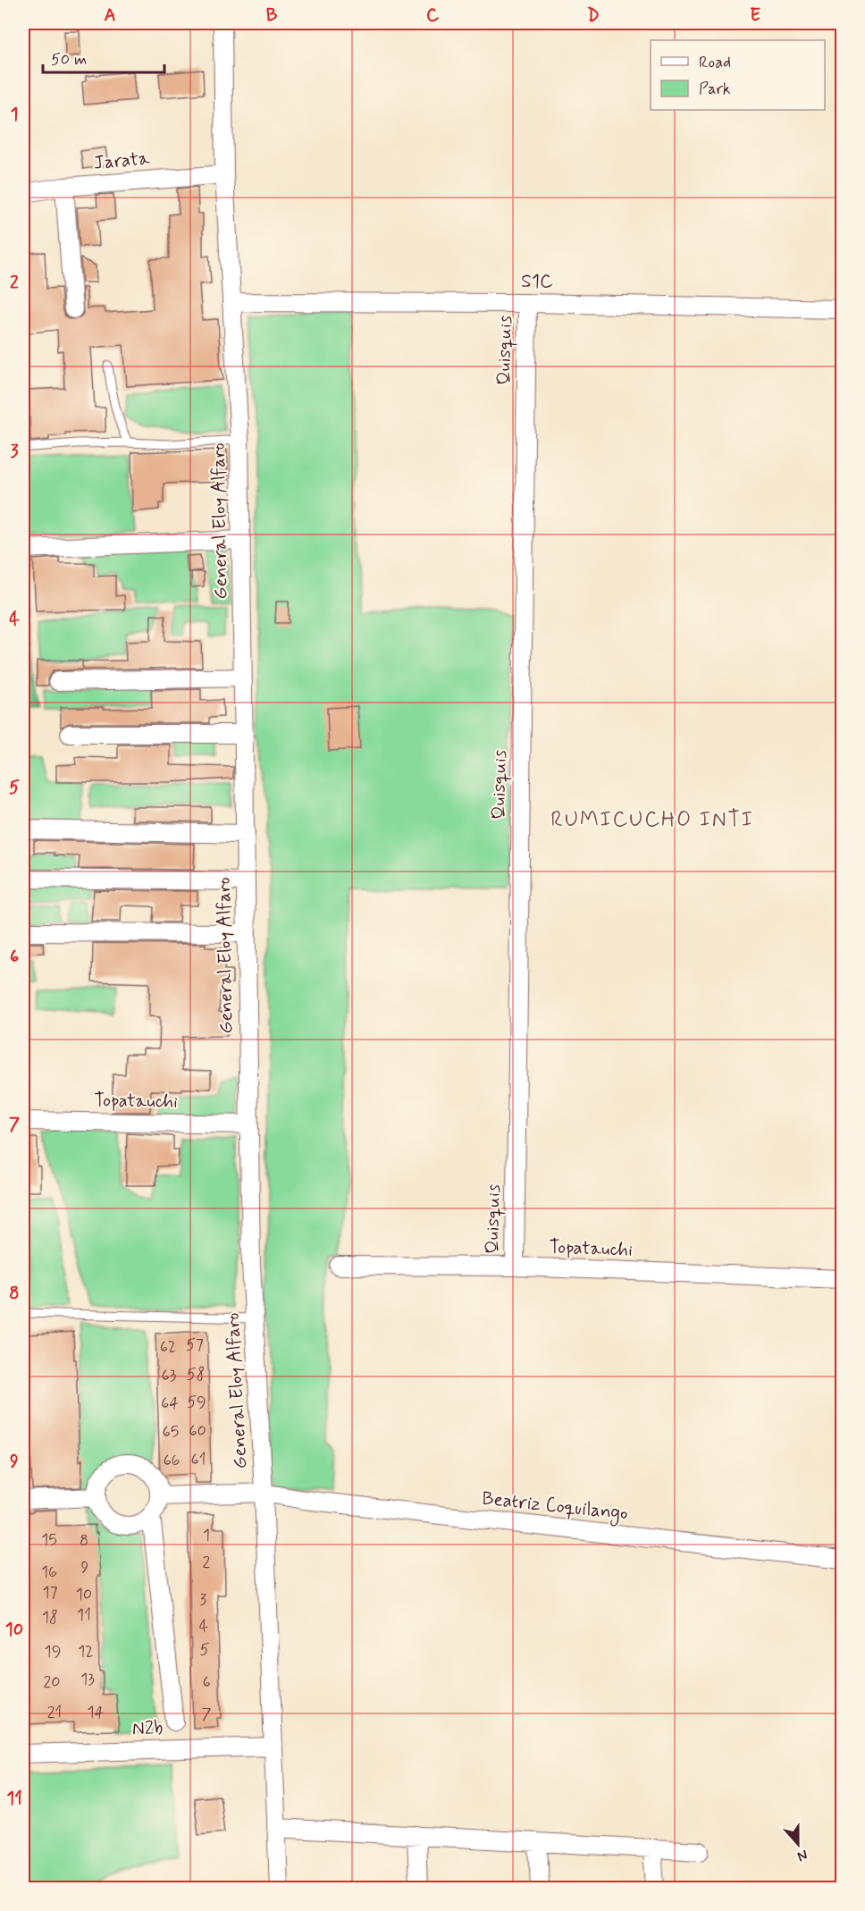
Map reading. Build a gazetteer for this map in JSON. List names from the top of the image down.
{
  "streets": {
    "street": [
      "Jarata",
      "S1C",
      "Quisquis",
      "General Eloy Alfaro",
      "Topatauchi",
      "Beatriz Coquilango",
      "N2b"
    ]
  },
  "crossings": [
    ["Jarata", "General Eloy Alfaro"],
    ["S1C", "Quisquis"],
    ["S1C", "General Eloy Alfaro"],
    ["Quisquis", "Topatauchi"],
    ["General Eloy Alfaro", "Topatauchi"],
    ["General Eloy Alfaro", "Beatriz Coquilango"],
    ["General Eloy Alfaro", "N2b"]
  ],
  "districts": ["RUMICUCHO INTI"],
  "house_numbers": [
    "57",
    "62",
    "58",
    "63",
    "59",
    "64",
    "60",
    "65",
    "61",
    "66",
    "1",
    "15",
    "8",
    "2",
    "9",
    "16",
    "17",
    "10",
    "3",
    "11",
    "18",
    "4",
    "5",
    "19",
    "12",
    "13",
    "20",
    "6",
    "21",
    "14",
    "7"
  ],
  "legend": ["Road", "Park"],
  "scale_bar": "50 m",
  "north": "bottom",
  "grid": {
    "columns": [
      "A",
      "B",
      "C",
      "D",
      "E"
    ],
    "rows": [
      "1",
      "2",
      "3",
      "4",
      "5",
      "6",
      "7",
      "8",
      "9",
      "10",
      "11"
    ]
  }
}
